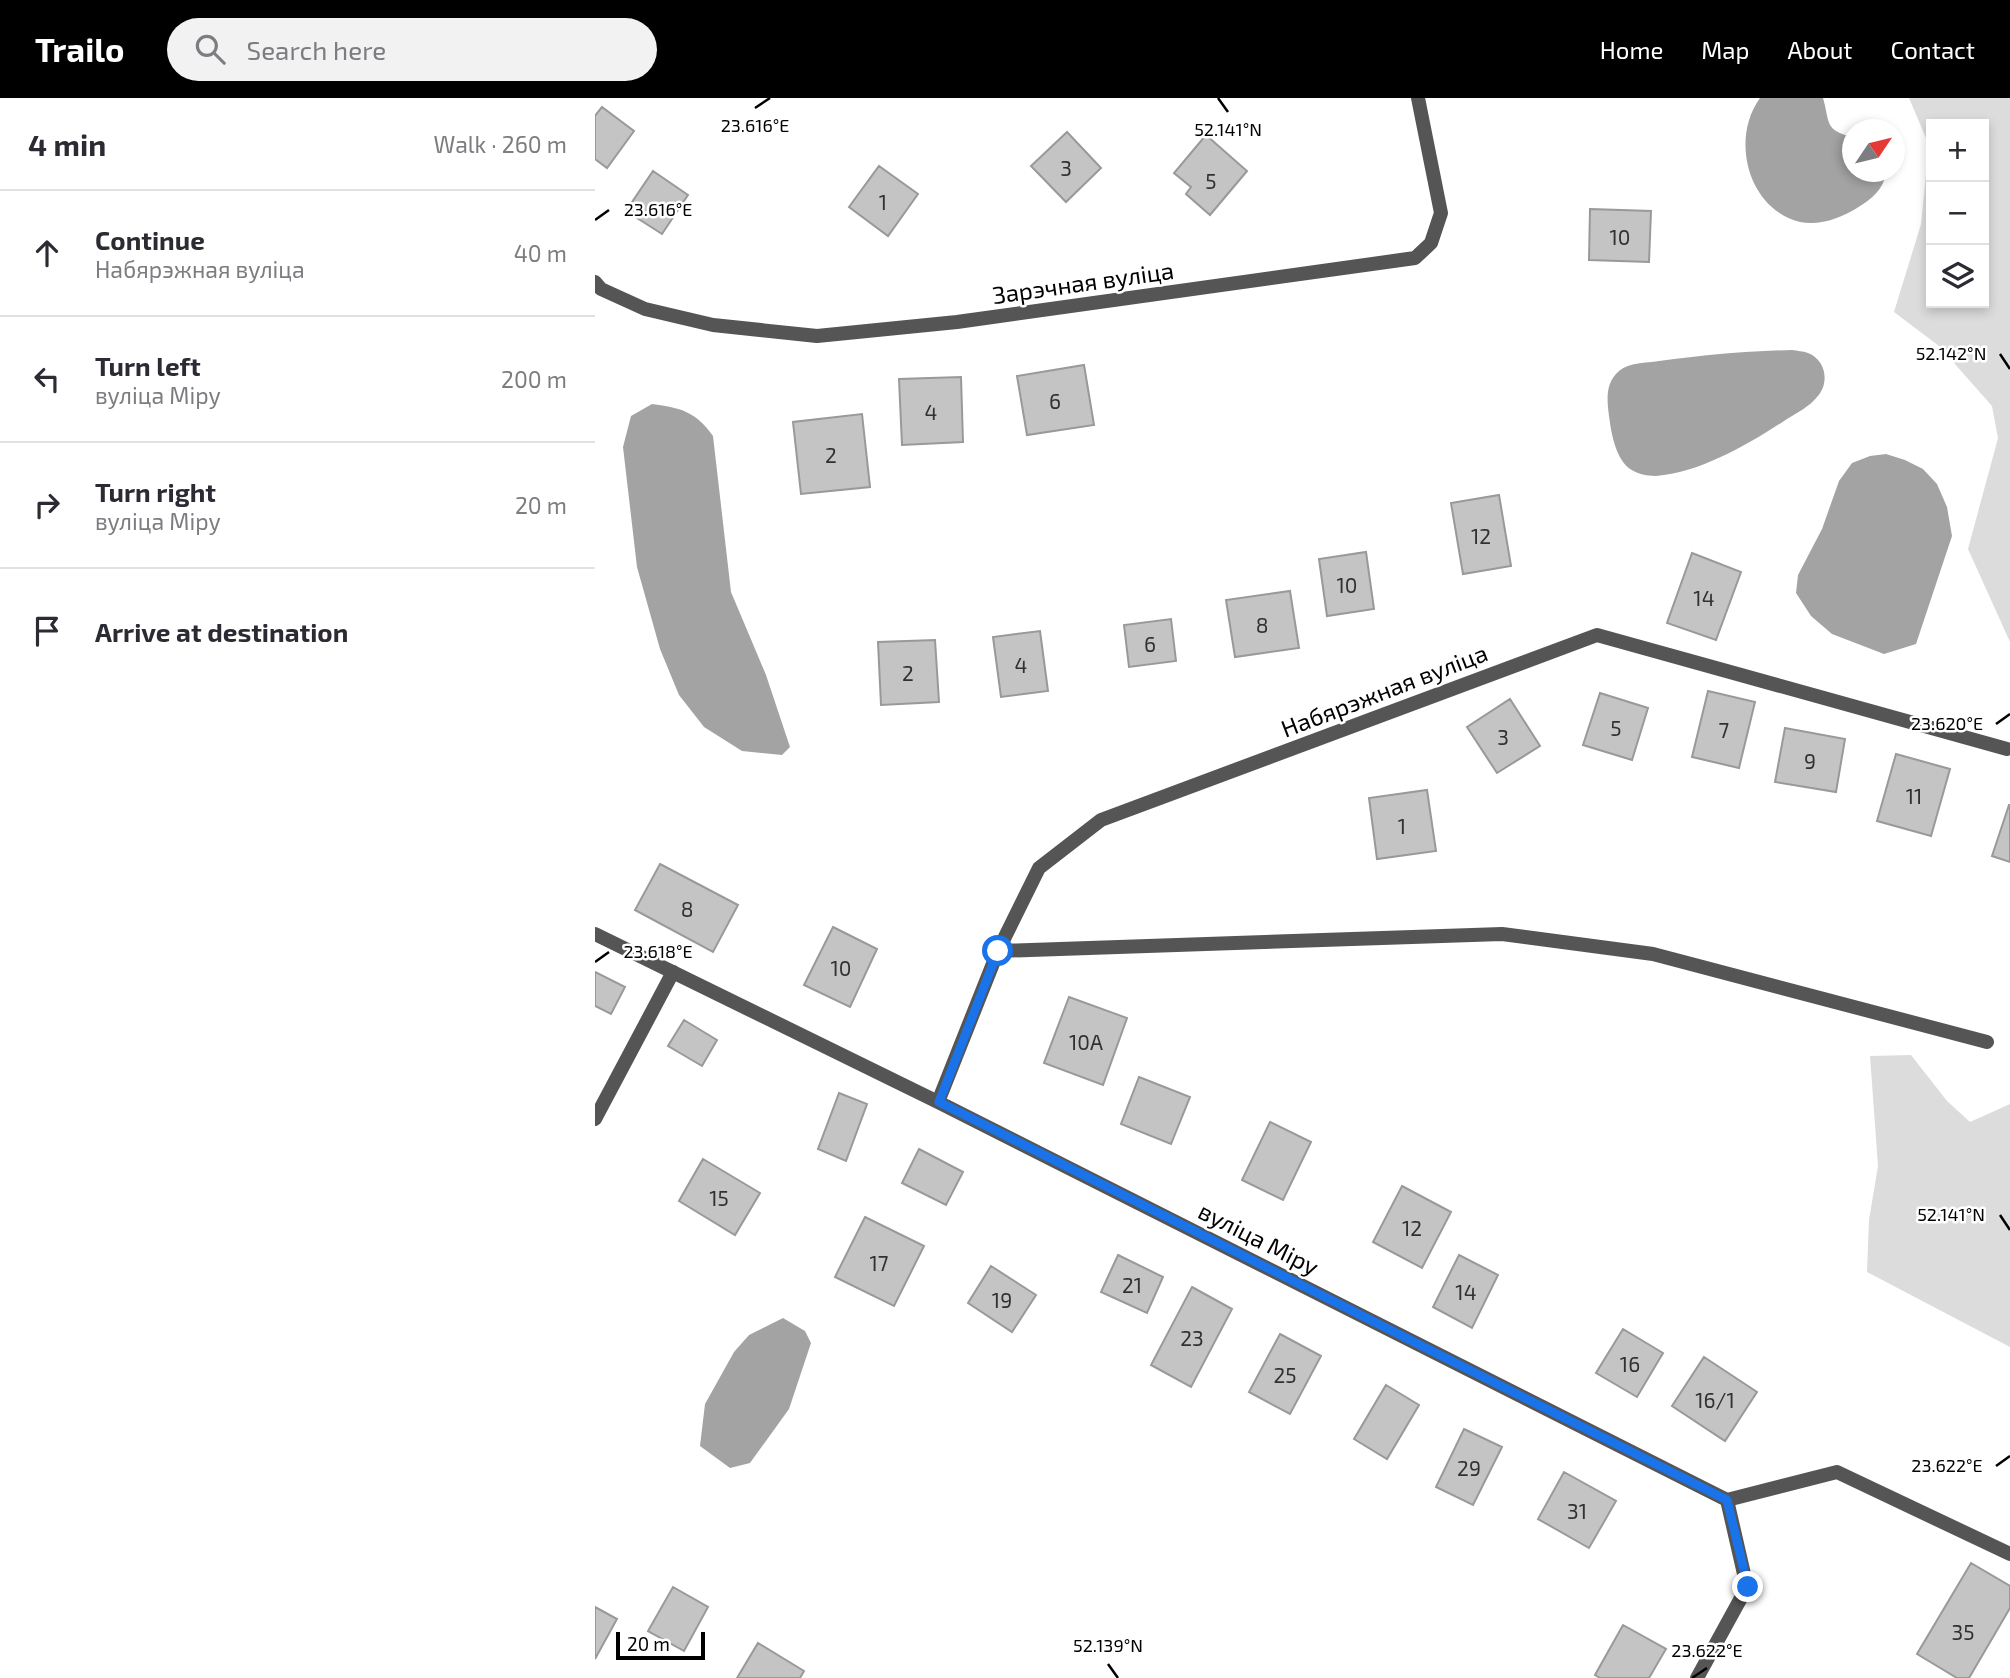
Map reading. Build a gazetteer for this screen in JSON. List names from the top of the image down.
{
  "streets": {
    "street": ["Зарэчная вуліца", "Набярэжная вуліца", "вуліца Міру"]
  },
  "crossings": [
    ["Набярэжная вуліца", "вуліца Міру"]
  ],
  "house_numbers": [
    "3",
    "5",
    "1",
    "10",
    "6",
    "4",
    "2",
    "12",
    "10",
    "14",
    "8",
    "6",
    "4",
    "2",
    "5",
    "7",
    "3",
    "9",
    "11",
    "1",
    "8",
    "10",
    "10А",
    "15",
    "12",
    "17",
    "21",
    "14",
    "19",
    "23",
    "16",
    "25",
    "16/1",
    "29",
    "31",
    "35"
  ],
  "scale_bar": "20 m",
  "north": "top right",
  "page": {
    "header": "Trailo",
    "search": "Search here",
    "nav": [
      "Home",
      "Map",
      "About",
      "Contact"
    ],
    "heading": ["4 min", "Walk · 260 m"],
    "map_buttons": ["+", "−"],
    "list": [
      ["Continue", "Набярэжная вуліца", "40 m"],
      ["Turn left", "вуліца Міру", "200 m"],
      ["Turn right", "вуліца Міру", "20 m"],
      "Arrive at destination"
    ],
    "scale": "20 m"
  },
  "coordinates": [
    "23.616°E",
    "52.141°N",
    "52.142°N",
    "23.620°E",
    "23.618°E",
    "23.622°E",
    "52.139°N"
  ]
}
